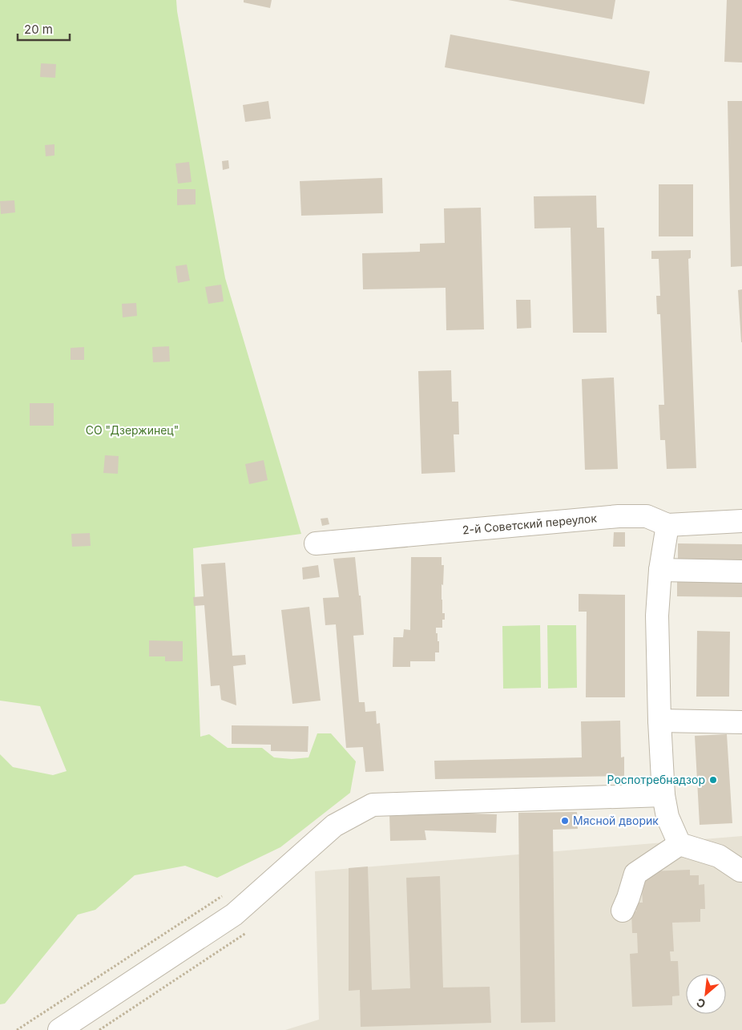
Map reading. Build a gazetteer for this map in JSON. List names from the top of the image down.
{
  "streets": {
    "street": ["2-й Советский переулок"]
  },
  "parks": ["СО \"Дзержинец\""],
  "places": ["Роспотребнадзор", "Мясной дворик"],
  "scale_bar": "20 m",
  "north": "bottom left"
}
